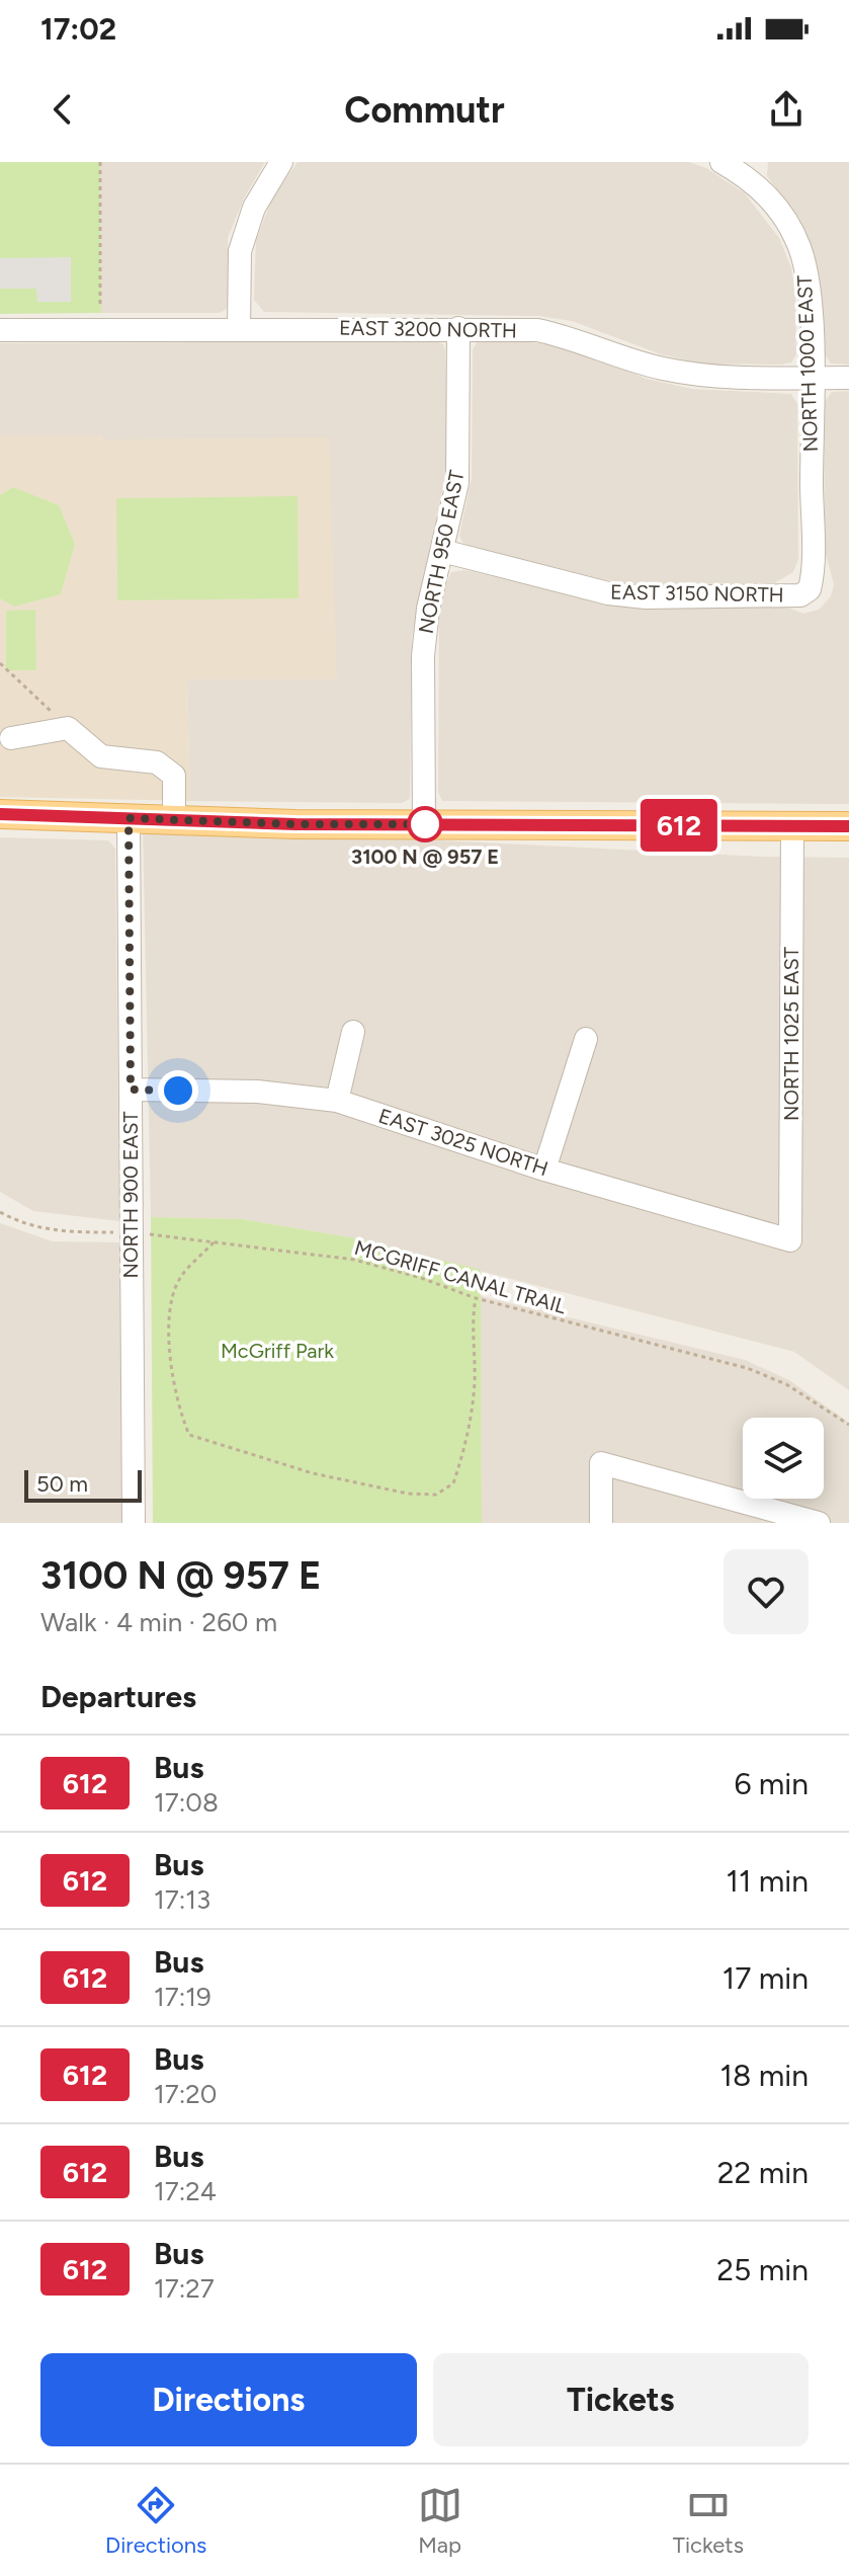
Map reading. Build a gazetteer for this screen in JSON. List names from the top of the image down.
{
  "streets": {
    "street": [
      "EAST 3200 NORTH",
      "NORTH 1000 EAST",
      "NORTH 950 EAST",
      "EAST 3150 NORTH",
      "NORTH 1025 EAST",
      "EAST 3025 NORTH",
      "NORTH 900 EAST"
    ],
    "path": ["MCGRIFF CANAL TRAIL"]
  },
  "crossings": [
    ["EAST 3200 NORTH", "NORTH 1000 EAST"],
    ["EAST 3200 NORTH", "NORTH 950 EAST"],
    ["NORTH 1000 EAST", "EAST 3150 NORTH"],
    ["NORTH 950 EAST", "EAST 3150 NORTH"],
    ["NORTH 1025 EAST", "EAST 3025 NORTH"],
    ["EAST 3025 NORTH", "NORTH 900 EAST"],
    ["NORTH 900 EAST", "MCGRIFF CANAL TRAIL"]
  ],
  "parks": ["McGriff Park"],
  "places": ["3100 N @ 957 E"],
  "lines": ["bus line 612"],
  "scale_bar": "50 m",
  "page": {
    "status": "17:02",
    "header": "Commutr",
    "on_map": "612",
    "scale": "50 m",
    "heading": [
      ["3100 N @ 957 E", "Walk · 4 min · 260 m"],
      "Departures"
    ],
    "list": [
      {
        "mark": "612",
        "name": "Bus",
        "note": "17:08",
        "value": "6 min"
      },
      {
        "mark": "612",
        "name": "Bus",
        "note": "17:13",
        "value": "11 min"
      },
      {
        "mark": "612",
        "name": "Bus",
        "note": "17:19",
        "value": "17 min"
      },
      {
        "mark": "612",
        "name": "Bus",
        "note": "17:20",
        "value": "18 min"
      },
      {
        "mark": "612",
        "name": "Bus",
        "note": "17:24",
        "value": "22 min"
      },
      {
        "mark": "612",
        "name": "Bus",
        "note": "17:27",
        "value": "25 min"
      }
    ],
    "buttons": ["Directions", "Tickets"],
    "tabs": ["Directions", "Map", "Tickets"]
  }
}
